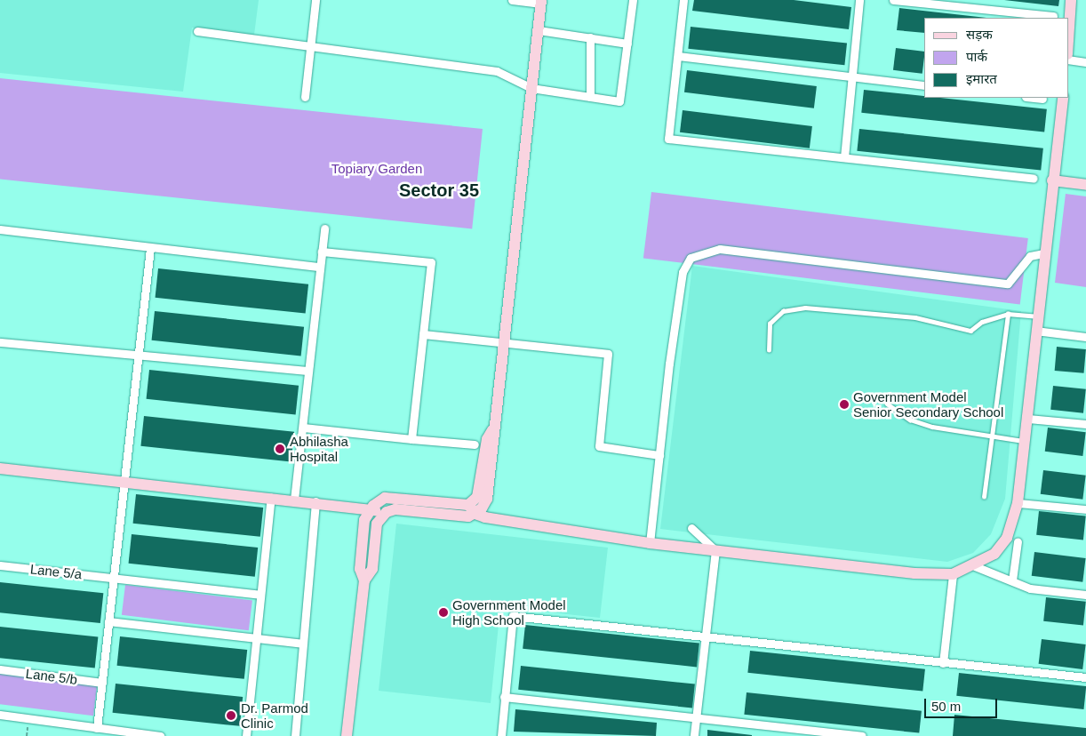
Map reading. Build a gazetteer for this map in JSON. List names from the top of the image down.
{
  "streets": {
    "street": ["Lane 5/a", "Lane 5/b"]
  },
  "districts": ["Sector 35"],
  "parks": ["Topiary Garden"],
  "places": [
    "Government Model Senior Secondary School",
    "Abhilasha Hospital",
    "Government Model High School",
    "Dr. Parmod Clinic"
  ],
  "legend": ["सड़क", "पार्क", "इमारत"],
  "scale_bar": "50 m"
}
